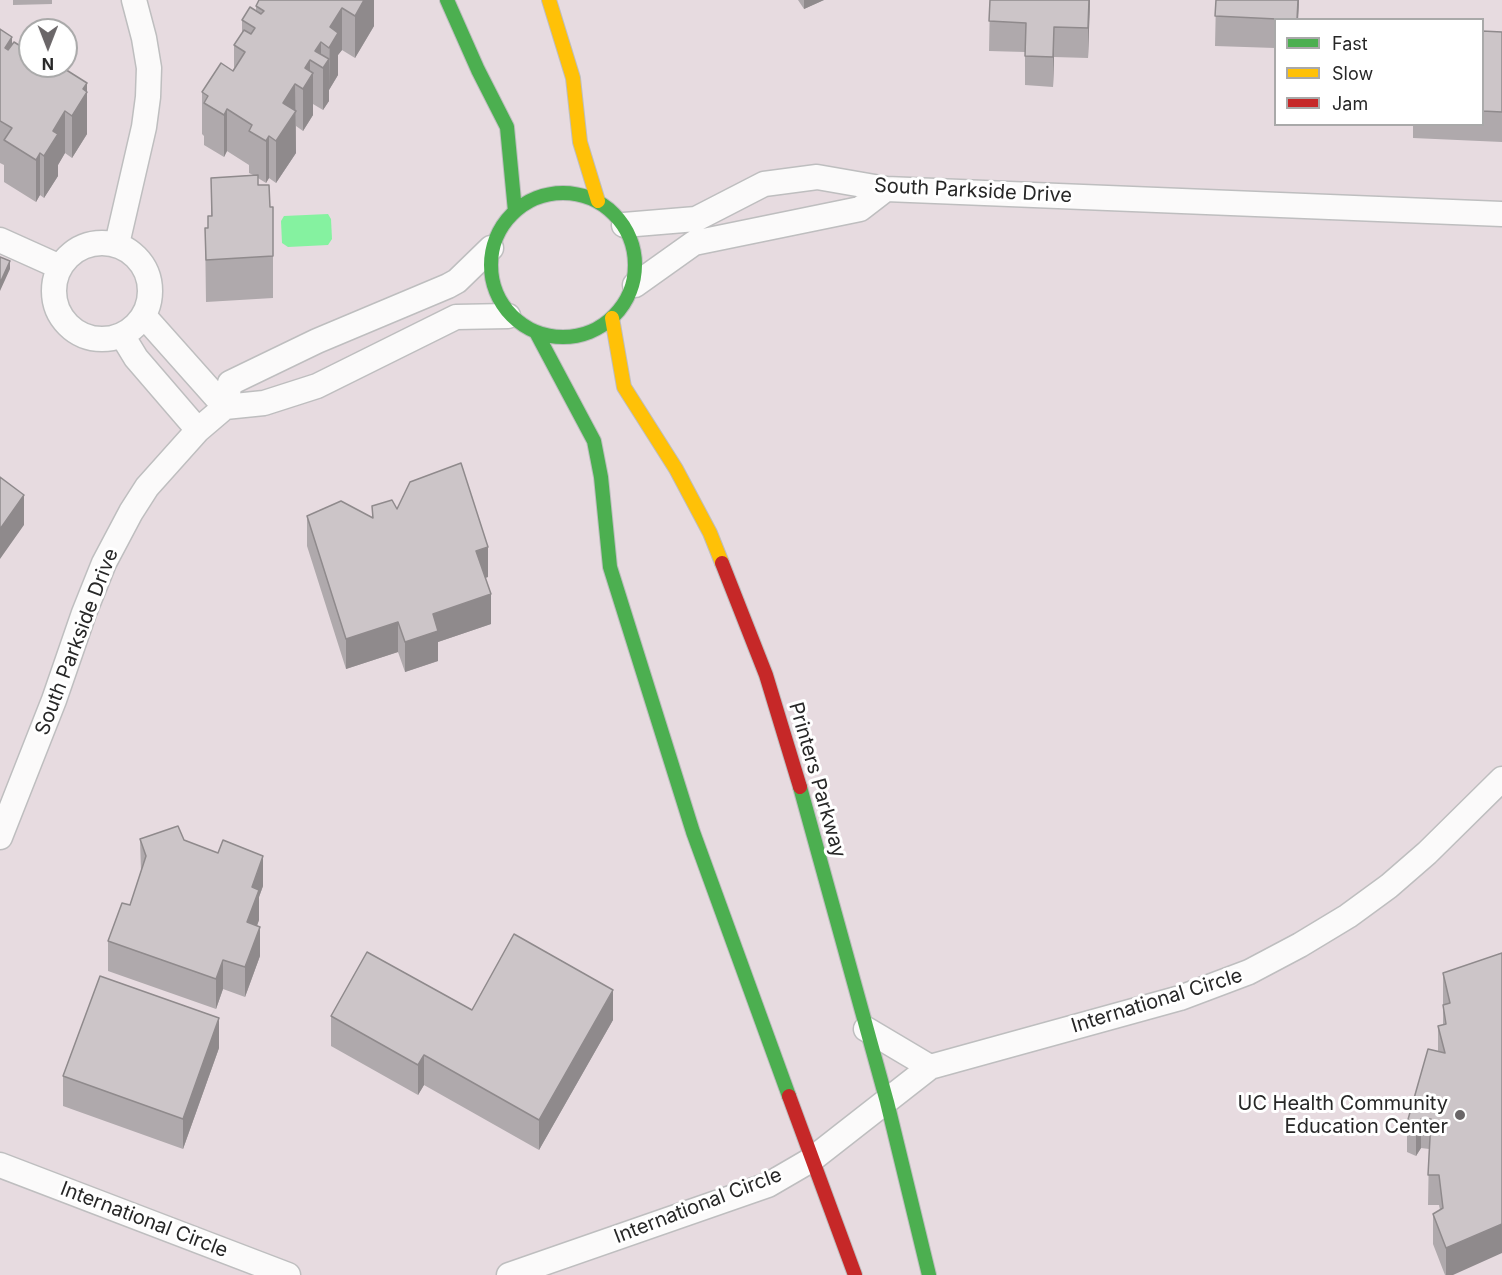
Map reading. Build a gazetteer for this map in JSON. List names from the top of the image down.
{
  "streets": {
    "main road": ["South Parkside Drive", "Printers Parkway"],
    "street": ["International Circle"]
  },
  "crossings": [
    ["South Parkside Drive", "Printers Parkway"],
    ["Printers Parkway", "International Circle"]
  ],
  "places": ["UC Health Community Education Center"],
  "legend": ["Fast", "Slow", "Jam"],
  "north": "bottom"
}
